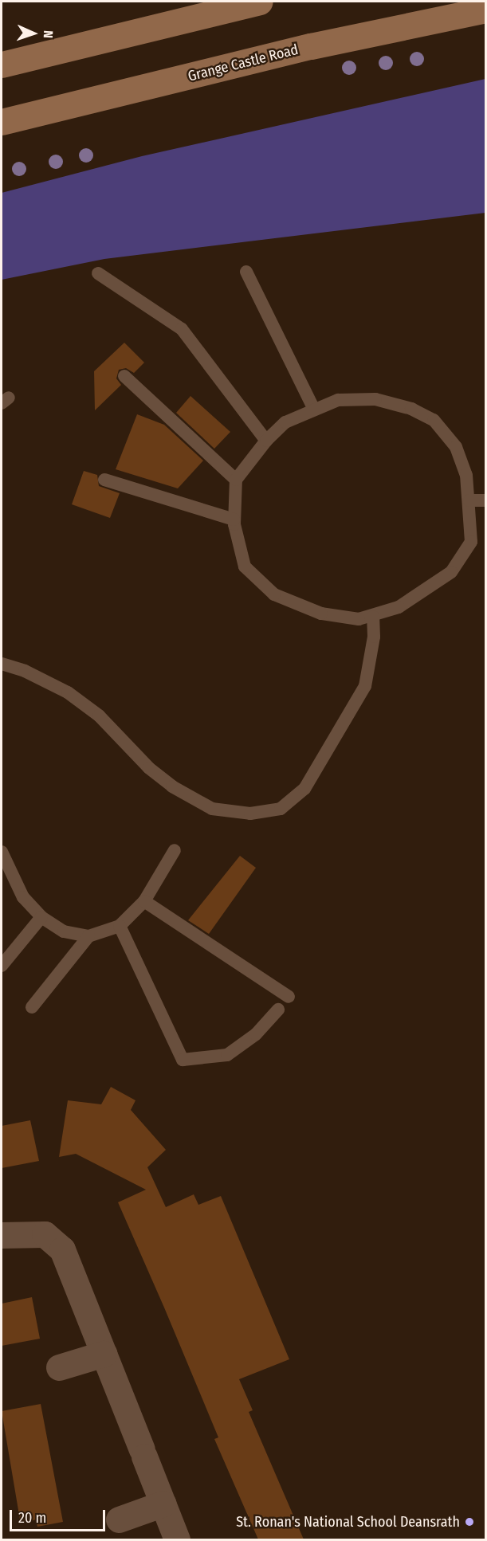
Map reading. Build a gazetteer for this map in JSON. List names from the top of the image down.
{
  "streets": {
    "main road": ["Grange Castle Road"]
  },
  "places": ["St. Ronan's National School Deansrath"],
  "scale_bar": "20 m",
  "north": "right"
}
